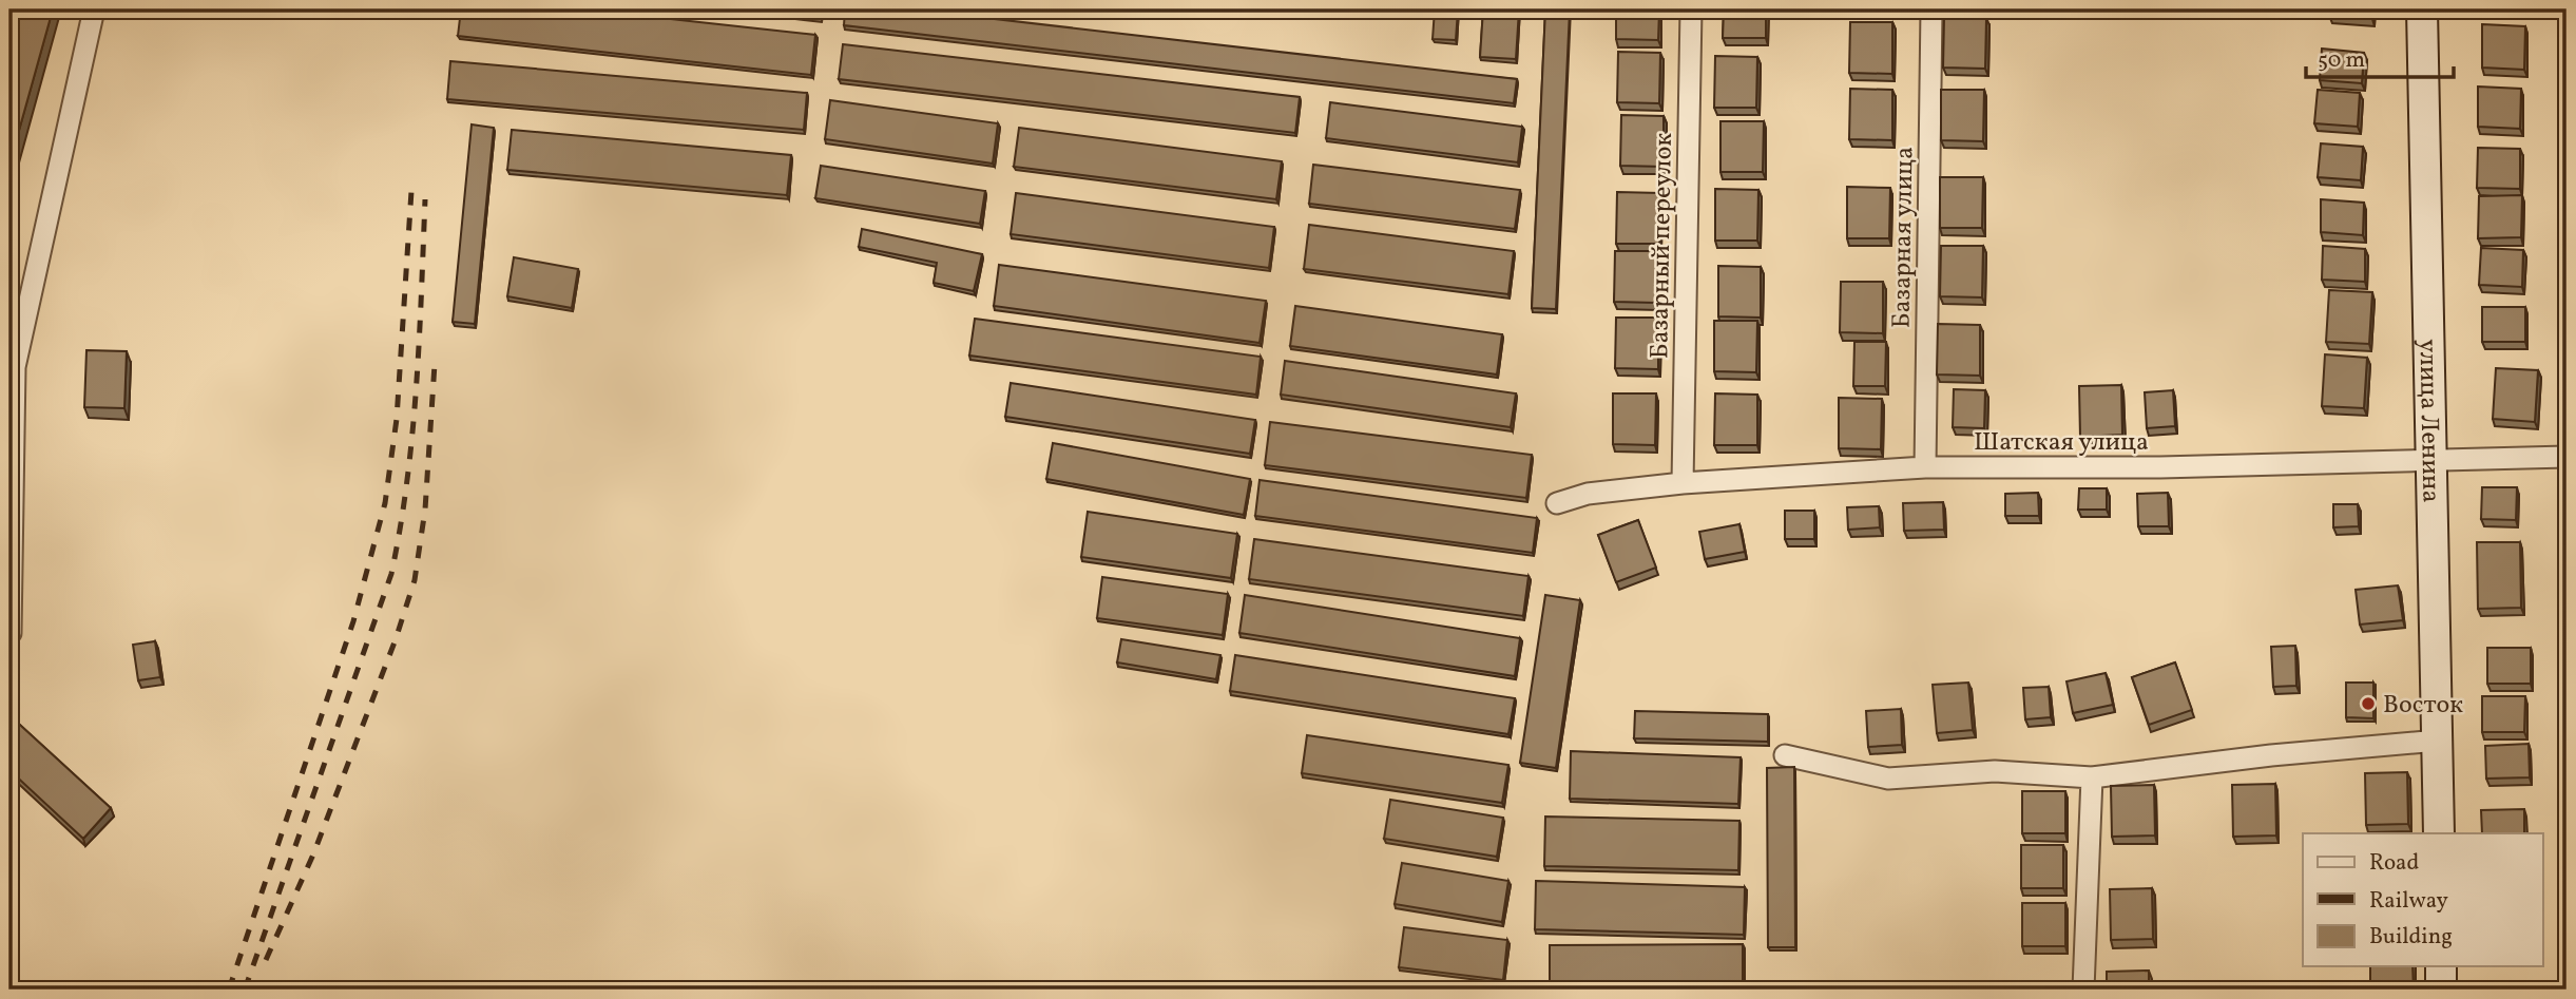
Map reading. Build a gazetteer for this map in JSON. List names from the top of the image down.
{
  "streets": {
    "main road": ["улица Ленина"],
    "street": ["Базарная улица", "Базарный переулок", "Шатская улица"]
  },
  "crossings": [
    ["Базарная улица", "Шатская улица"],
    ["Базарный переулок", "Шатская улица"],
    ["улица Ленина", "Шатская улица"]
  ],
  "places": ["Восток"],
  "legend": ["Road", "Railway", "Building"],
  "scale_bar": "50 m"
}
